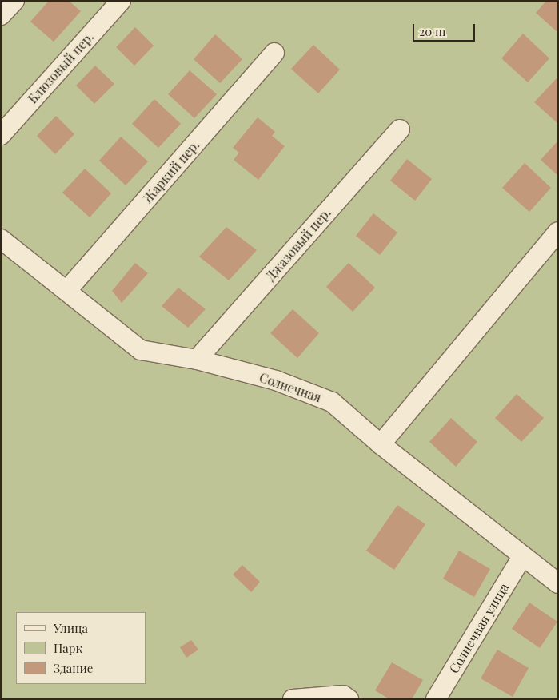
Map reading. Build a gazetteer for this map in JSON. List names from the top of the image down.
{
  "streets": {
    "street": [
      "Блюзовый пер.",
      "Жаркий пер.",
      "Джазовый пер.",
      "Солнечная",
      "Солнечная улица"
    ]
  },
  "crossings": [
    ["Жаркий пер.", "Солнечная"],
    ["Джазовый пер.", "Солнечная"],
    ["Солнечная", "Солнечная улица"]
  ],
  "legend": ["Улица", "Парк", "Здание"],
  "scale_bar": "20 m"
}
